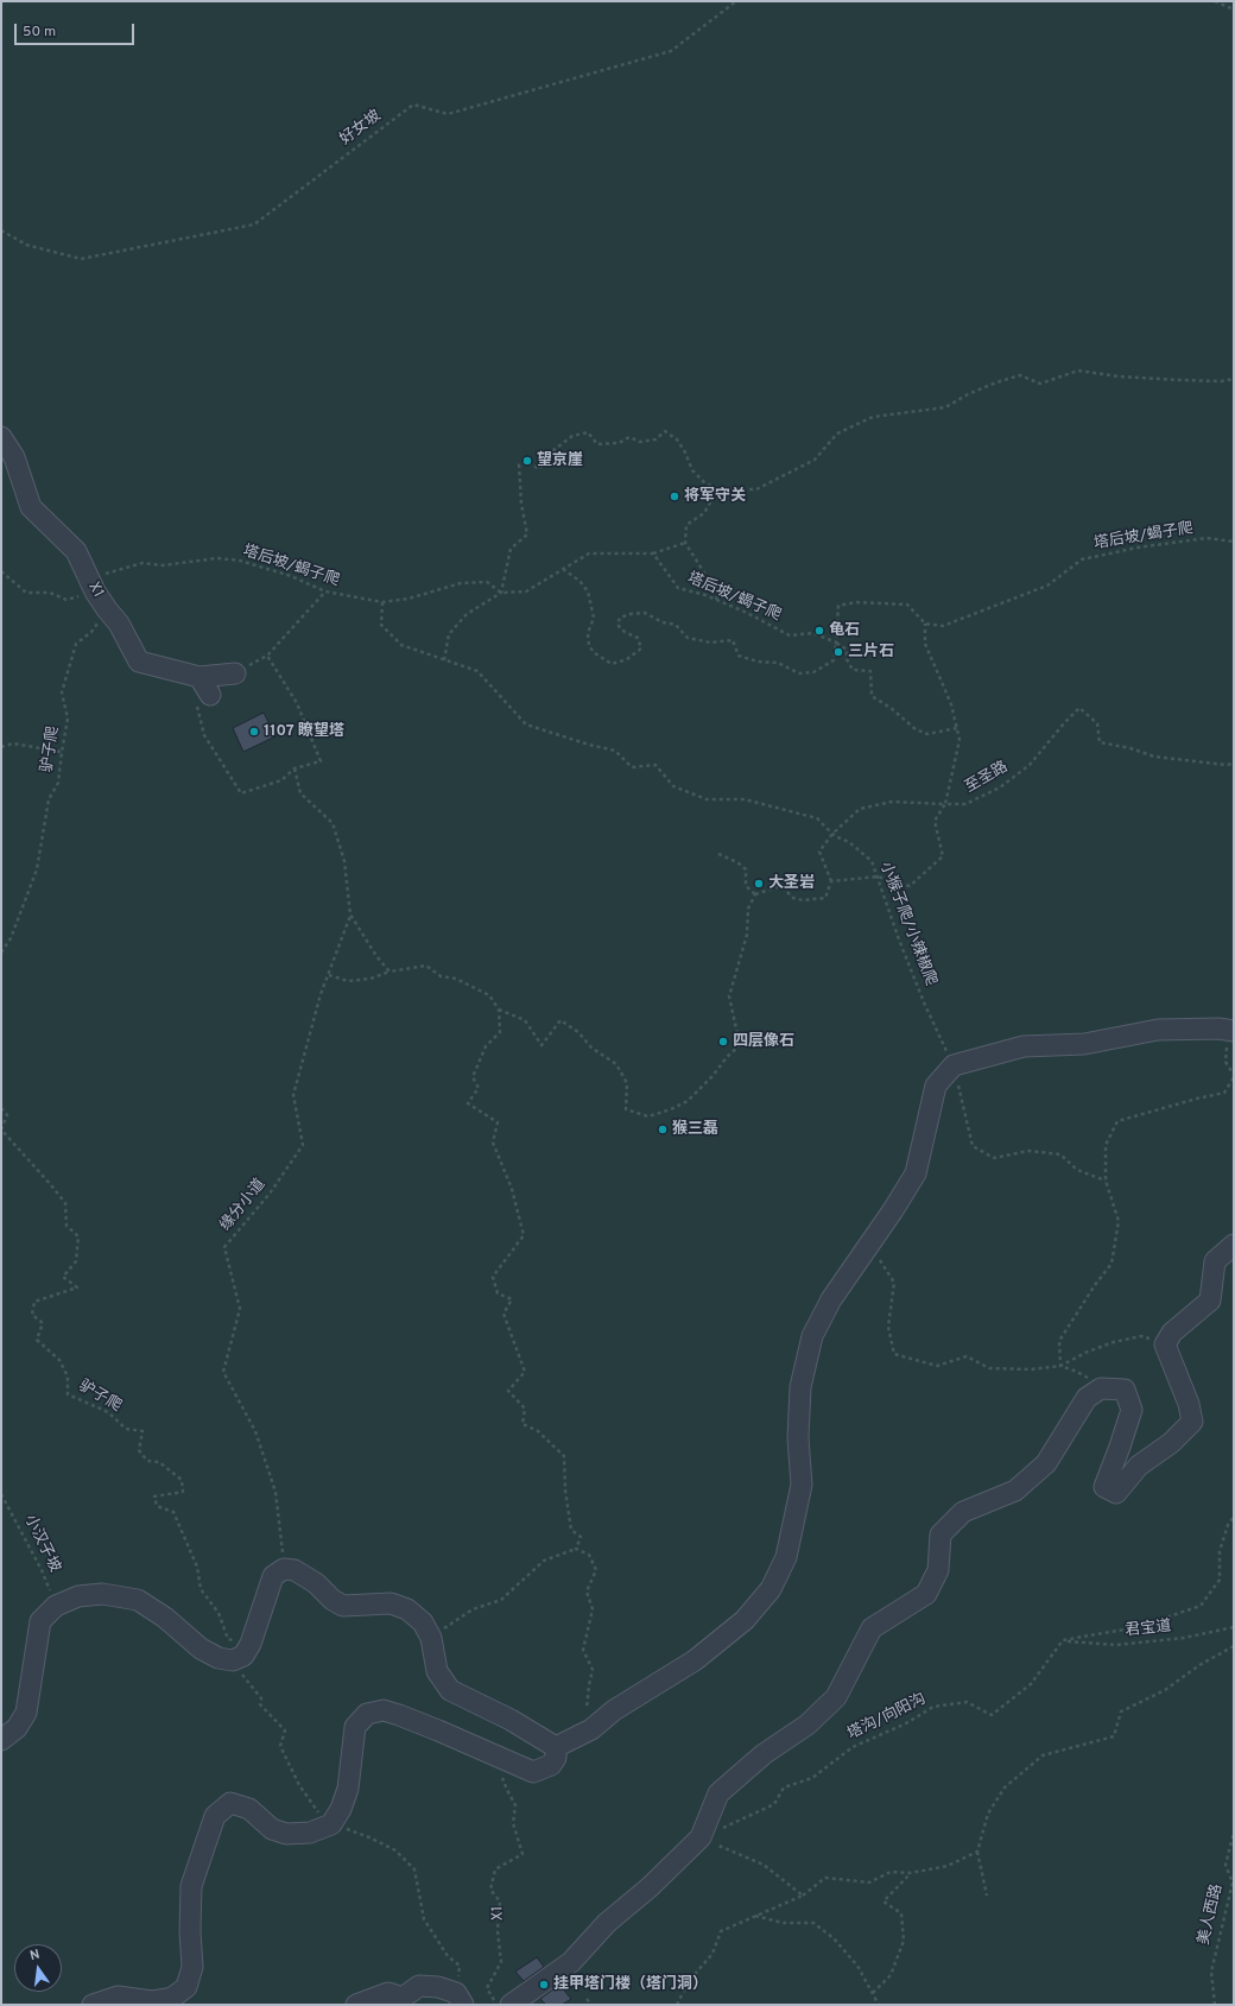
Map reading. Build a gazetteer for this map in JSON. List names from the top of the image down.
{
  "streets": {
    "lane": ["X1"],
    "path": [
      "好女坡",
      "塔后坡/蝎子爬",
      "驴子爬",
      "至圣路",
      "小猴子爬/小辣椒爬",
      "缘分小道",
      "小汉子坡",
      "君宝道",
      "塔沟/向阳沟",
      "美人西路"
    ]
  },
  "crossings": [
    ["塔后坡/蝎子爬", "X1"],
    ["塔后坡/蝎子爬", "小猴子爬/小辣椒爬"],
    ["X1", "驴子爬"],
    ["君宝道", "塔沟/向阳沟"]
  ],
  "places": [
    "望京崖",
    "将军守关",
    "龟石",
    "三片石",
    "1107 瞭望塔",
    "大圣岩",
    "四层像石",
    "猴三磊",
    "挂甲塔门楼（塔门洞）"
  ],
  "scale_bar": "50 m",
  "north": "top"
}
